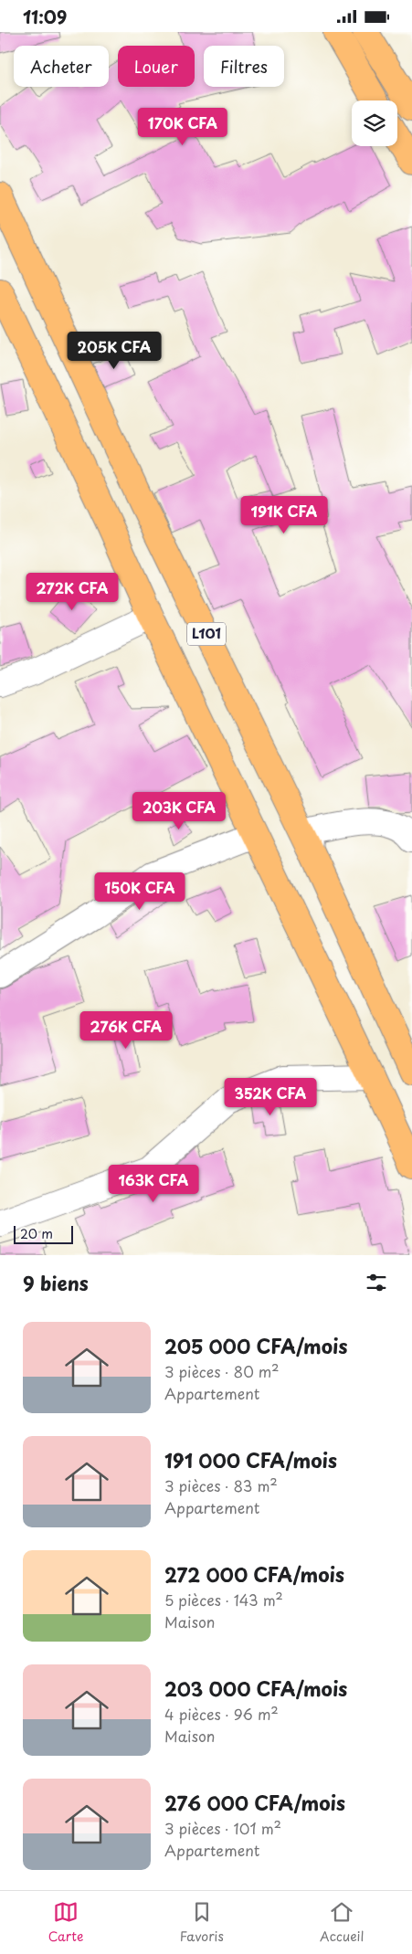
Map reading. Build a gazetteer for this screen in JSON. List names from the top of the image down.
{
  "streets": {
    "main road": ["L101"]
  },
  "scale_bar": "20 m",
  "page": {
    "status": "11:09",
    "chip": ["Acheter", "Louer", "Filtres"],
    "price": [
      "170K CFA",
      "205K CFA",
      "191K CFA",
      "272K CFA",
      "203K CFA",
      "150K CFA",
      "276K CFA",
      "352K CFA",
      "163K CFA"
    ],
    "scale": "20 m",
    "heading": "9 biens",
    "list": [
      {
        "name": "205 000 CFA/mois",
        "note": "3 pièces · 80 m² · Appartement"
      },
      {
        "name": "191 000 CFA/mois",
        "note": "3 pièces · 83 m² · Appartement"
      },
      {
        "name": "272 000 CFA/mois",
        "note": "5 pièces · 143 m² · Maison"
      },
      {
        "name": "203 000 CFA/mois",
        "note": "4 pièces · 96 m² · Maison"
      },
      {
        "name": "276 000 CFA/mois",
        "note": "3 pièces · 101 m² · Appartement"
      }
    ],
    "tabs": ["Carte", "Favoris", "Accueil"]
  }
}
